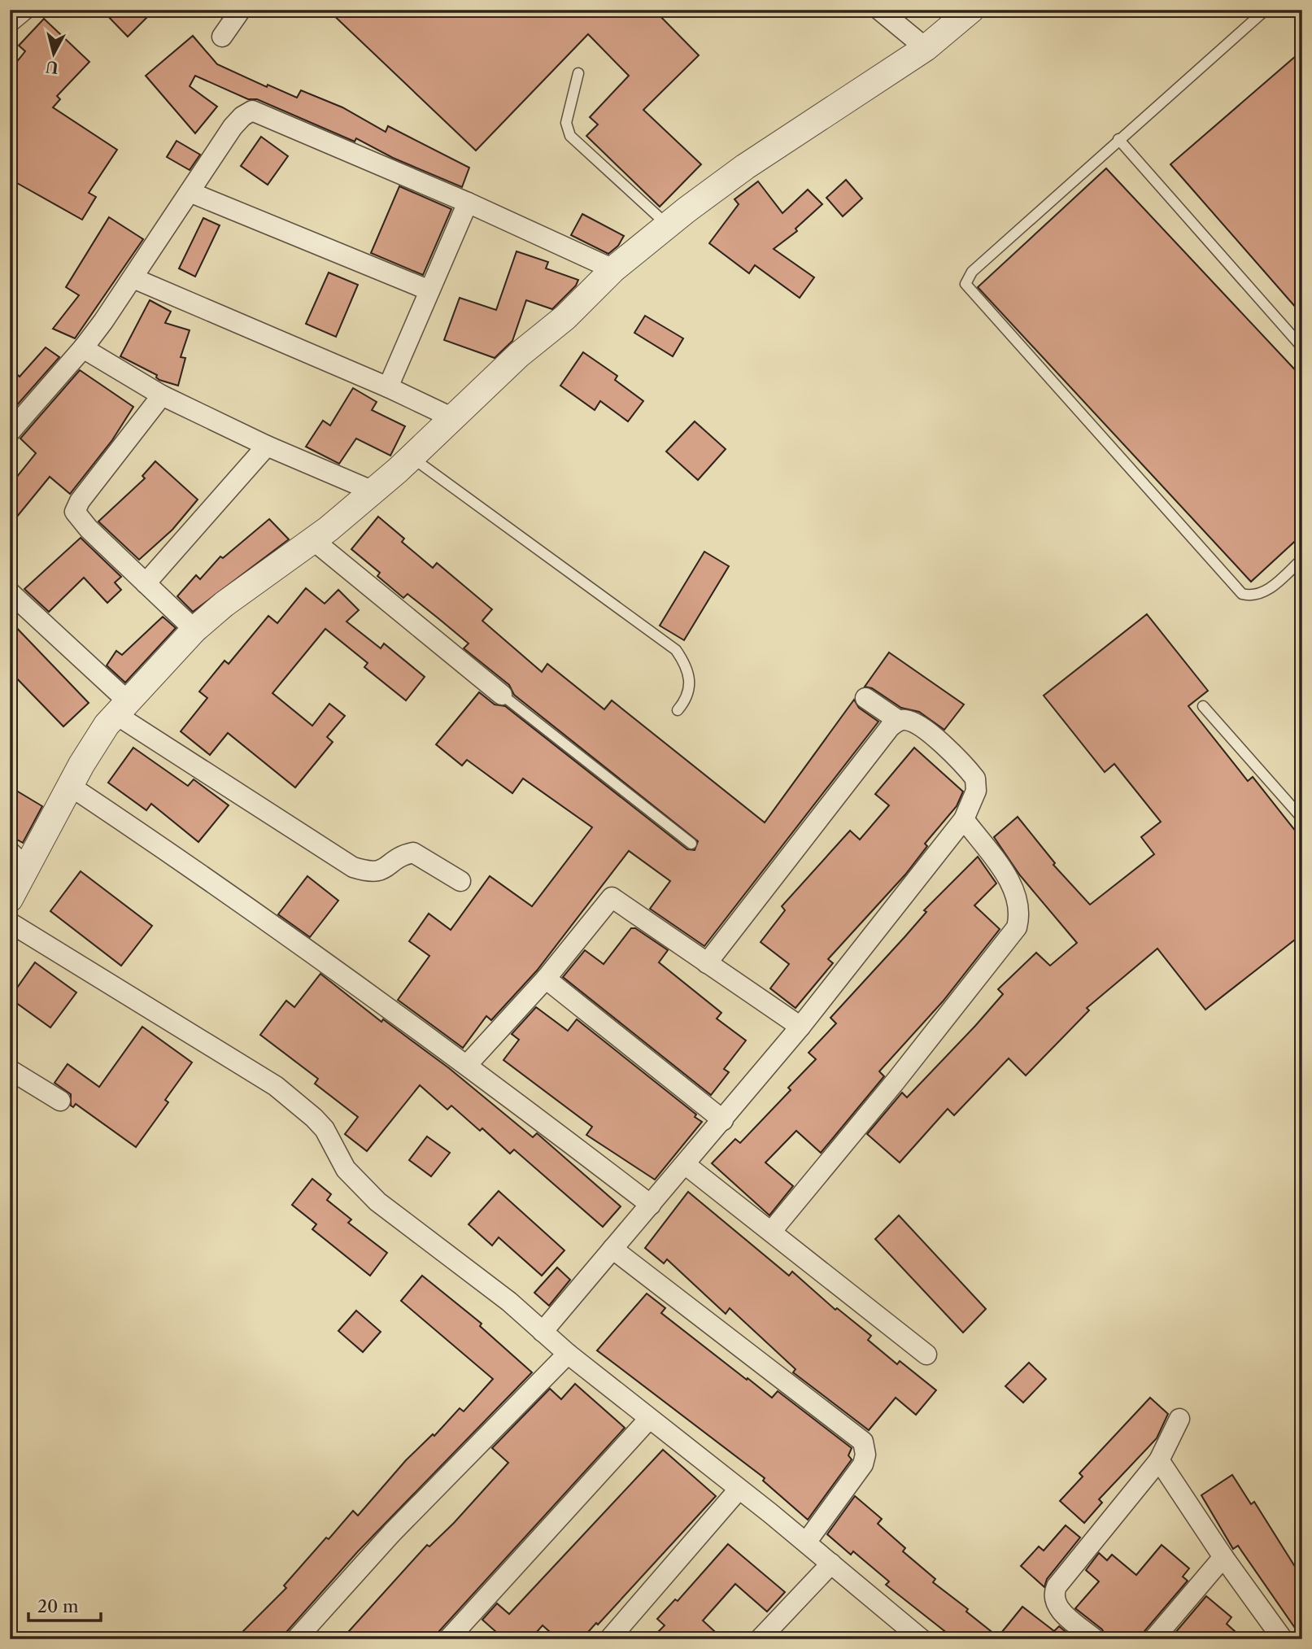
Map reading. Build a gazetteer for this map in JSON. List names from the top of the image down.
{
  "scale_bar": "20 m",
  "north": "bottom"
}
